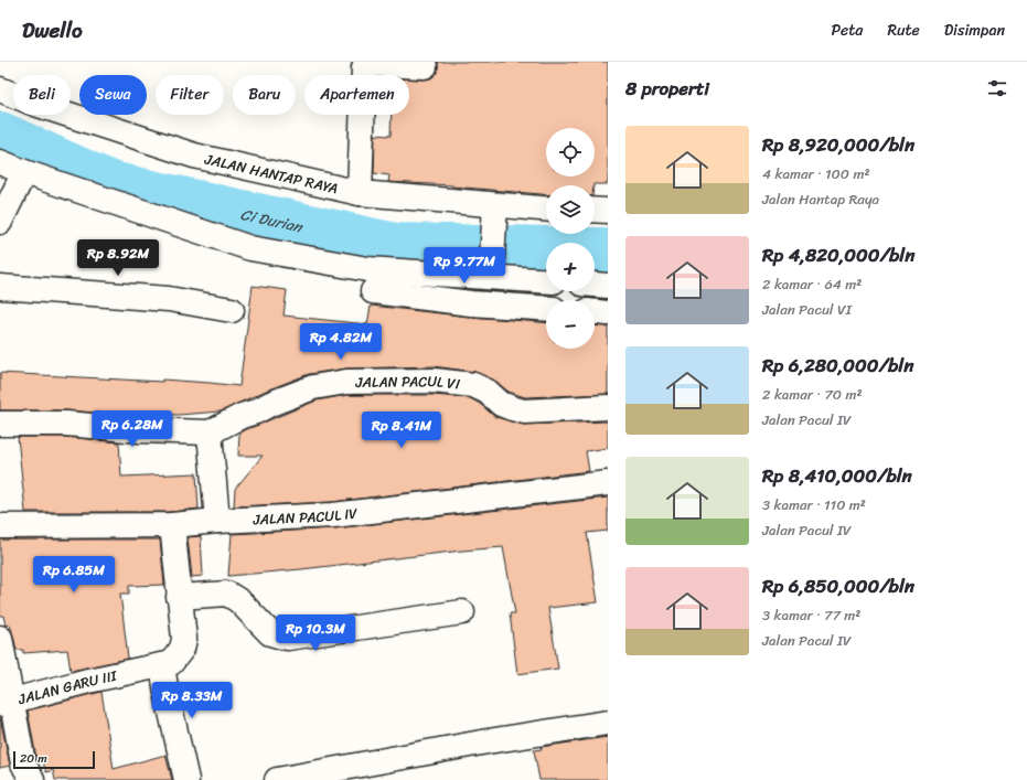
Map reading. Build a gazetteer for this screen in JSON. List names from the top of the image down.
{
  "streets": {
    "street": [
      "JALAN HANTAP RAYA",
      "JALAN PACUL VI",
      "JALAN PACUL IV",
      "JALAN GARU III"
    ]
  },
  "water": ["Ci Durian"],
  "scale_bar": "20 m",
  "page": {
    "header": "Dwello",
    "nav": ["Peta", "Rute", "Disimpan"],
    "heading": "8 properti",
    "chip": [
      "Beli",
      "Sewa",
      "Filter",
      "Baru",
      "Apartemen"
    ],
    "list": [
      {
        "name": "Rp 8,920,000/bln",
        "note": "4 kamar · 100 m² · Jalan Hantap Raya"
      },
      {
        "name": "Rp 4,820,000/bln",
        "note": "2 kamar · 64 m² · Jalan Pacul VI"
      },
      {
        "name": "Rp 6,280,000/bln",
        "note": "2 kamar · 70 m² · Jalan Pacul IV"
      },
      {
        "name": "Rp 8,410,000/bln",
        "note": "3 kamar · 110 m² · Jalan Pacul IV"
      },
      {
        "name": "Rp 6,850,000/bln",
        "note": "3 kamar · 77 m² · Jalan Pacul IV"
      }
    ],
    "map_buttons": ["+", "−"],
    "price": [
      "Rp 8.92M",
      "Rp 9.77M",
      "Rp 4.82M",
      "Rp 6.28M",
      "Rp 8.41M",
      "Rp 6.85M",
      "Rp 10.3M",
      "Rp 8.33M"
    ],
    "scale": "20 m"
  }
}
